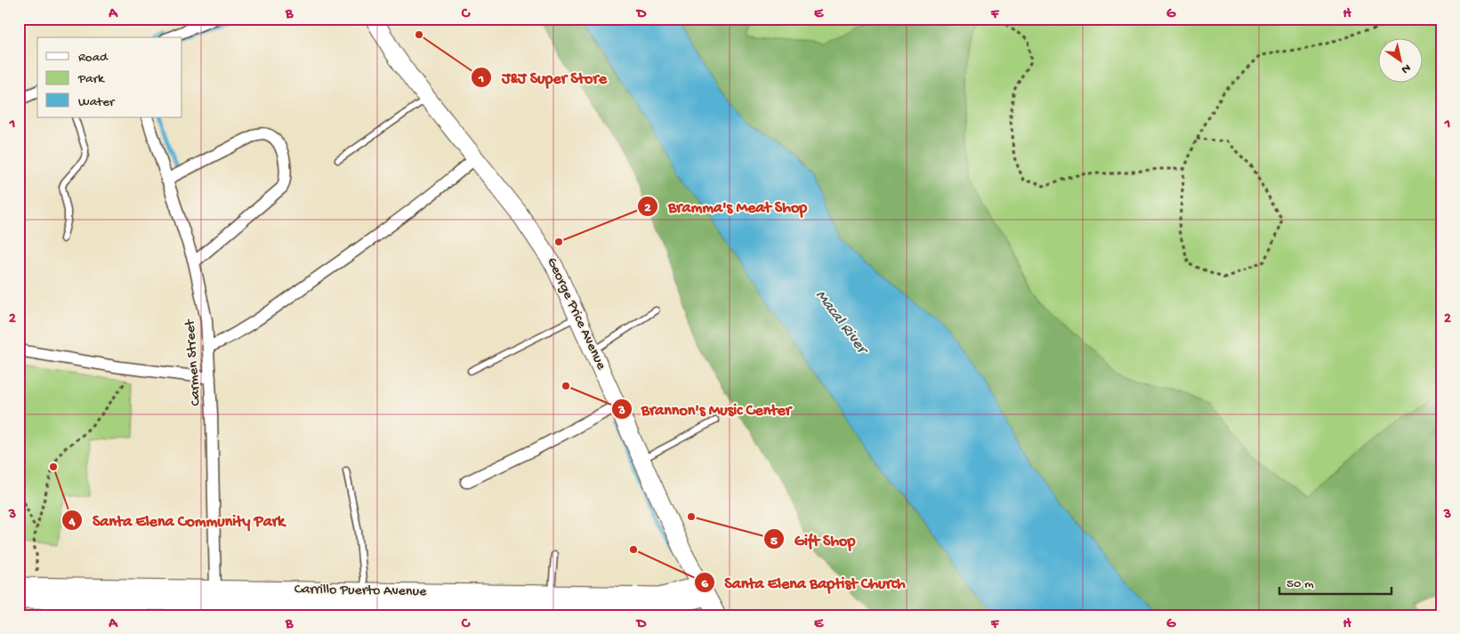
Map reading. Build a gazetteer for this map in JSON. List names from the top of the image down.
{
  "streets": {
    "main road": ["George Price Avenue", "Carrillo Puerto Avenue"],
    "street": ["Carmen Street"]
  },
  "crossings": [
    ["George Price Avenue", "Carrillo Puerto Avenue"],
    ["Carmen Street", "Carrillo Puerto Avenue"]
  ],
  "water": ["Macal River"],
  "places": [
    "J&J Super Store",
    "Bramma's Meat Shop",
    "Brannon's Music Center",
    "Santa Elena Community Park",
    "Gift Shop",
    "Santa Elena Baptist Church"
  ],
  "legend": ["Road", "Park", "Water"],
  "scale_bar": "50 m",
  "north": "bottom right",
  "grid": {
    "columns": [
      "A",
      "B",
      "C",
      "D",
      "E",
      "F",
      "G",
      "H"
    ],
    "rows": ["1", "2", "3"]
  }
}
